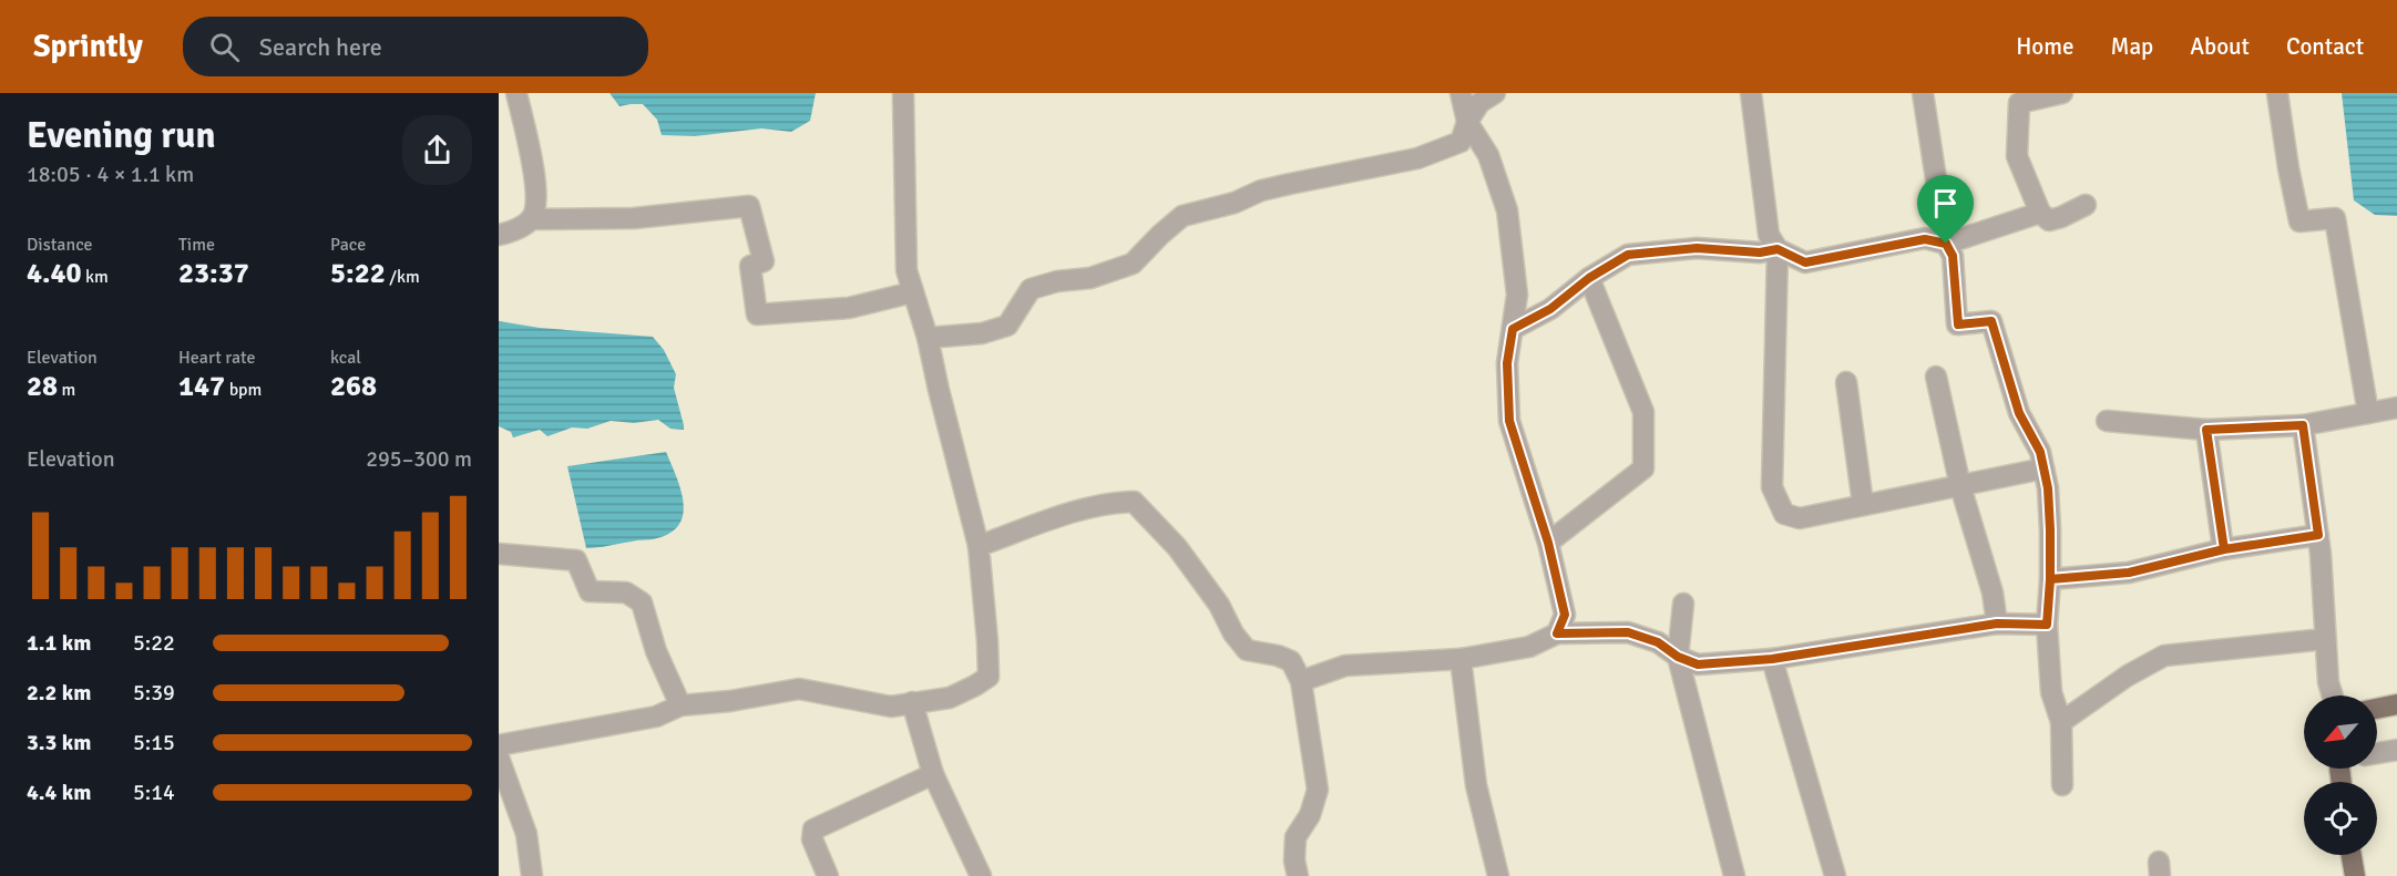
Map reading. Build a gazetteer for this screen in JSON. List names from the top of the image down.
{
  "north": "bottom left",
  "page": {
    "header": "Sprintly",
    "search": "Search here",
    "nav": [
      "Home",
      "Map",
      "About",
      "Contact"
    ],
    "heading": ["Evening run", "18:05 · 4 × 1.1 km"],
    "stats": [
      ["Distance", "4.40 km"],
      ["Time", "23:37"],
      ["Pace", "5:22 /km"],
      ["Elevation", "28 m"],
      ["Heart rate", "147 bpm"],
      ["kcal", "268"]
    ],
    "chart": ["Elevation", "295–300 m"],
    "list": [
      {
        "name": "1.1 km",
        "note": "5:22"
      },
      {
        "name": "2.2 km",
        "note": "5:39"
      },
      {
        "name": "3.3 km",
        "note": "5:15"
      },
      {
        "name": "4.4 km",
        "note": "5:14"
      }
    ]
  }
}
